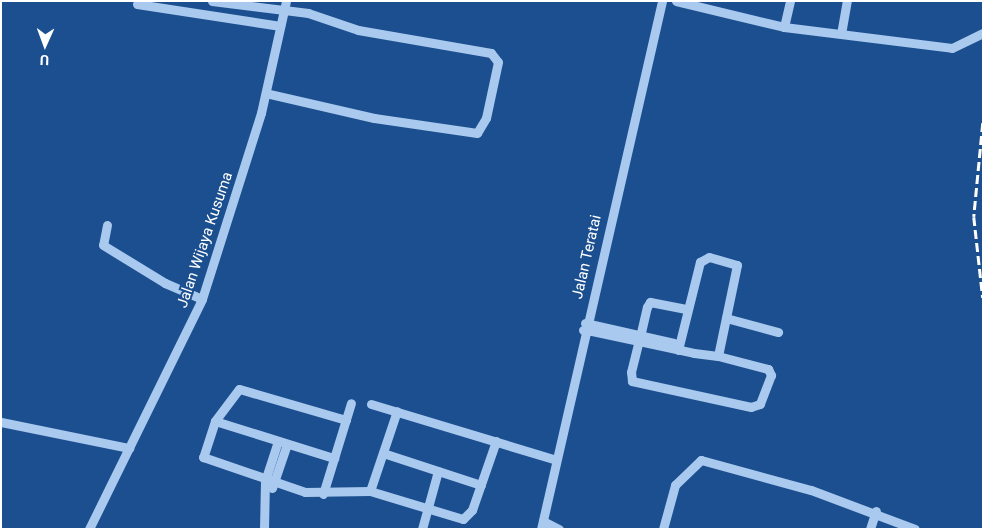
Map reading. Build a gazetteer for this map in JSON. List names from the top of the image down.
{
  "streets": {
    "street": ["Jalan Wijaya Kusuma", "Jalan Teratai"]
  },
  "north": "bottom"
}
